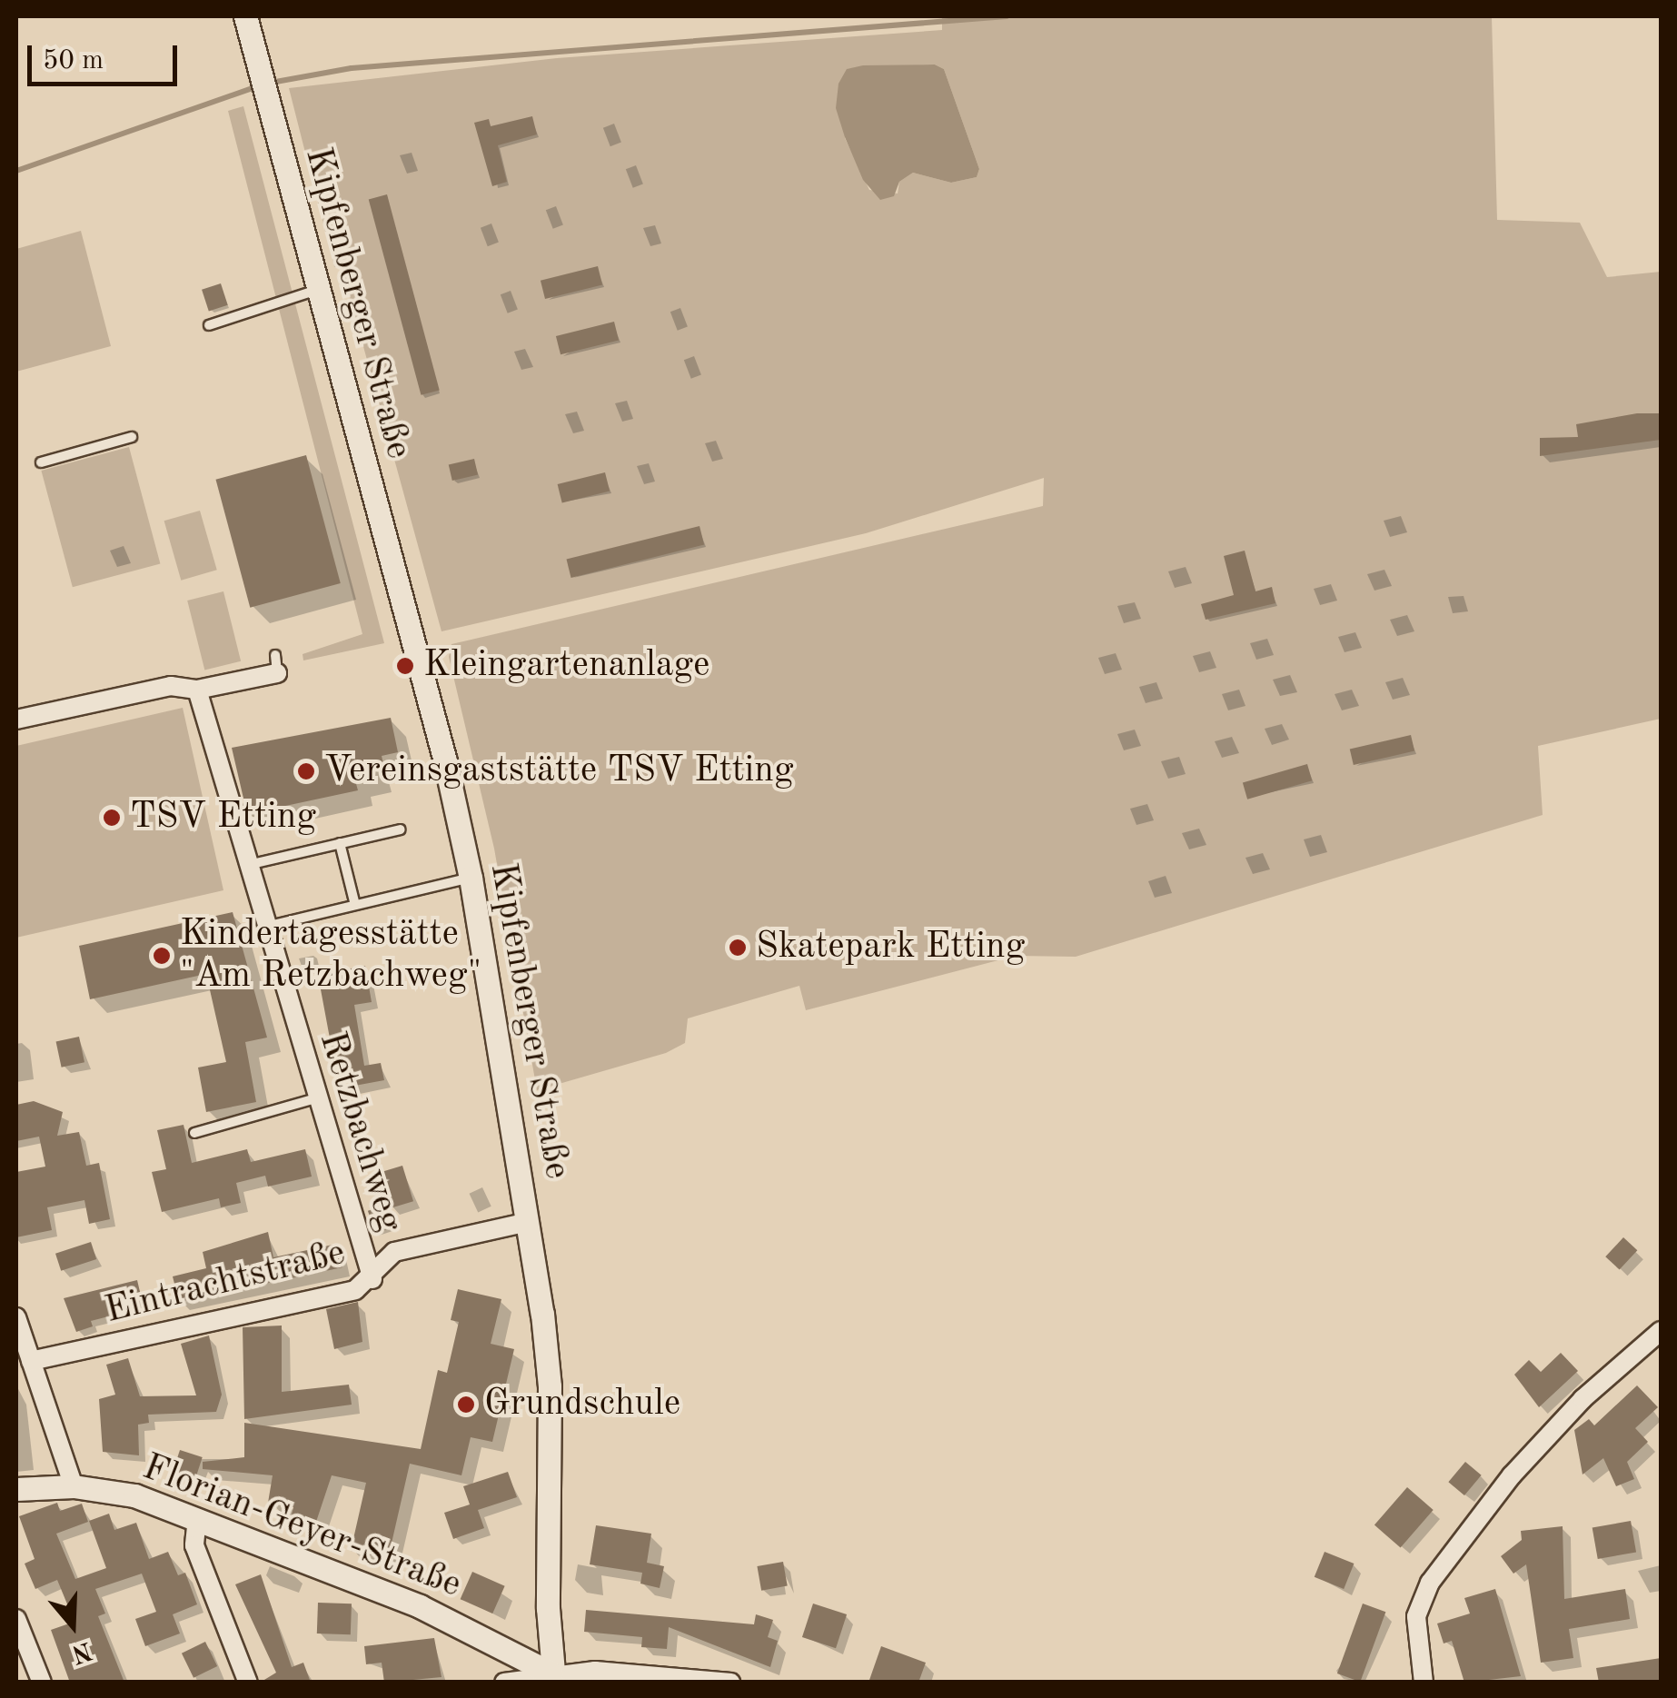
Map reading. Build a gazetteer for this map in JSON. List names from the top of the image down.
{
  "streets": {
    "street": [
      "Kipfenberger Straße",
      "Retzbachweg",
      "Eintrachtstraße",
      "Florian-Geyer-Straße"
    ]
  },
  "crossings": [
    ["Kipfenberger Straße", "Eintrachtstraße"],
    ["Kipfenberger Straße", "Florian-Geyer-Straße"],
    ["Retzbachweg", "Eintrachtstraße"]
  ],
  "places": [
    "Kleingartenanlage",
    "Vereinsgaststätte TSV Etting",
    "TSV Etting",
    "Skatepark Etting",
    "Kindertagesstätte \"Am Retzbachweg\"",
    "Grundschule"
  ],
  "scale_bar": "50 m",
  "north": "bottom"
}
